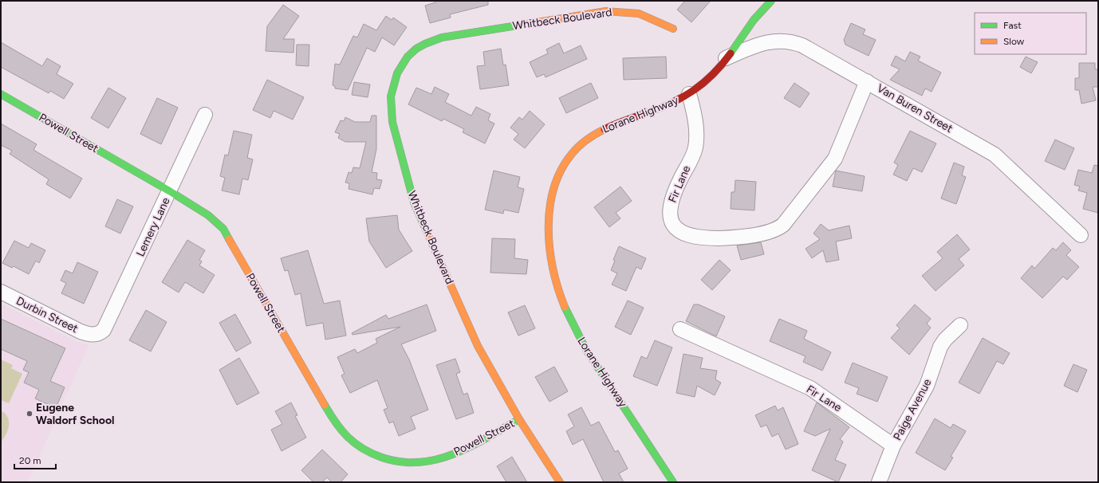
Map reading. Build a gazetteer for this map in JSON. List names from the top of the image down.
{
  "streets": {
    "street": [
      "Whitbeck Boulevard",
      "Van Buren Street",
      "Lorane Highway",
      "Powell Street",
      "Fir Lane",
      "Lemery Lane",
      "Durbin Street",
      "Paige Avenue"
    ]
  },
  "crossings": [
    ["Whitbeck Boulevard", "Powell Street"],
    ["Van Buren Street", "Lorane Highway"],
    ["Van Buren Street", "Fir Lane"],
    ["Lorane Highway", "Fir Lane"],
    ["Powell Street", "Lemery Lane"],
    ["Fir Lane", "Paige Avenue"],
    ["Lemery Lane", "Durbin Street"]
  ],
  "places": ["Eugene Waldorf School"],
  "legend": ["Fast", "Slow"],
  "scale_bar": "20 m"
}
